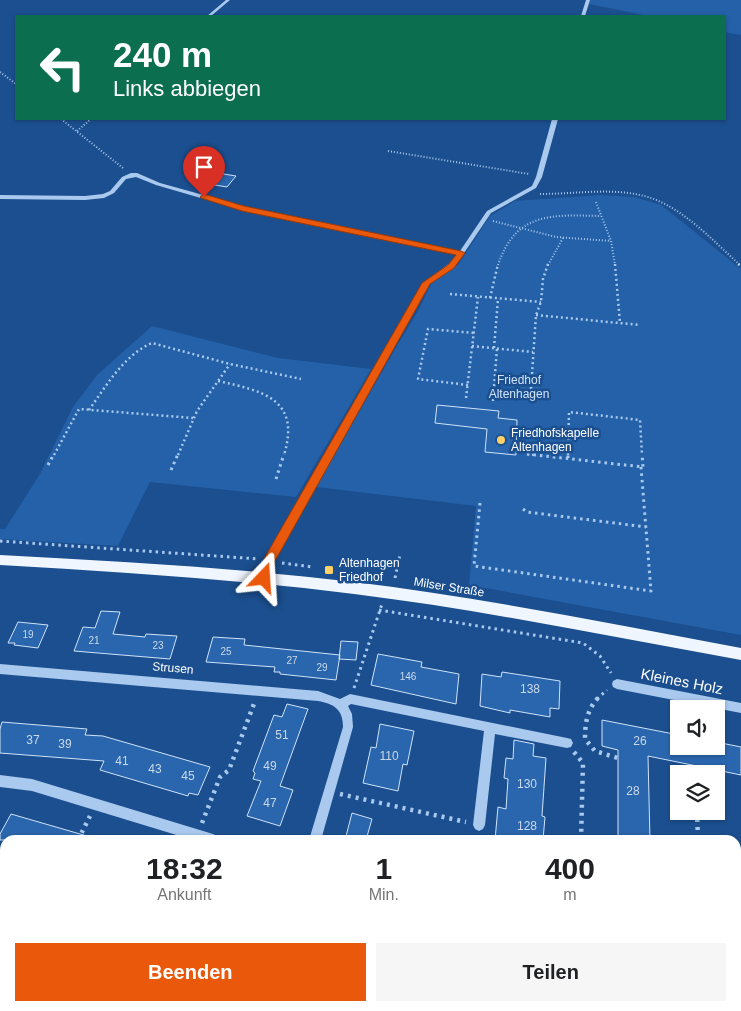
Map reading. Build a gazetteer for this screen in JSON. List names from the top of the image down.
{
  "streets": {
    "main road": ["Milser Straße"],
    "street": ["Strusen", "Kleines Holz"]
  },
  "parks": ["Friedhof Altenhagen"],
  "places": {
    "other": ["Friedhofskapelle Altenhagen"],
    "transit": ["Altenhagen Friedhof"]
  },
  "house_numbers": [
    "19",
    "21",
    "23",
    "25",
    "27",
    "29",
    "146",
    "138",
    "51",
    "37",
    "26",
    "39",
    "110",
    "41",
    "49",
    "43",
    "45",
    "130",
    "28",
    "47",
    "128"
  ],
  "page": {
    "turn": ["240 m", "Links abbiegen"],
    "eta": [
      "18:32",
      "Ankunft",
      "1",
      "Min.",
      "400",
      "m"
    ],
    "buttons": ["Beenden", "Teilen"]
  }
}
